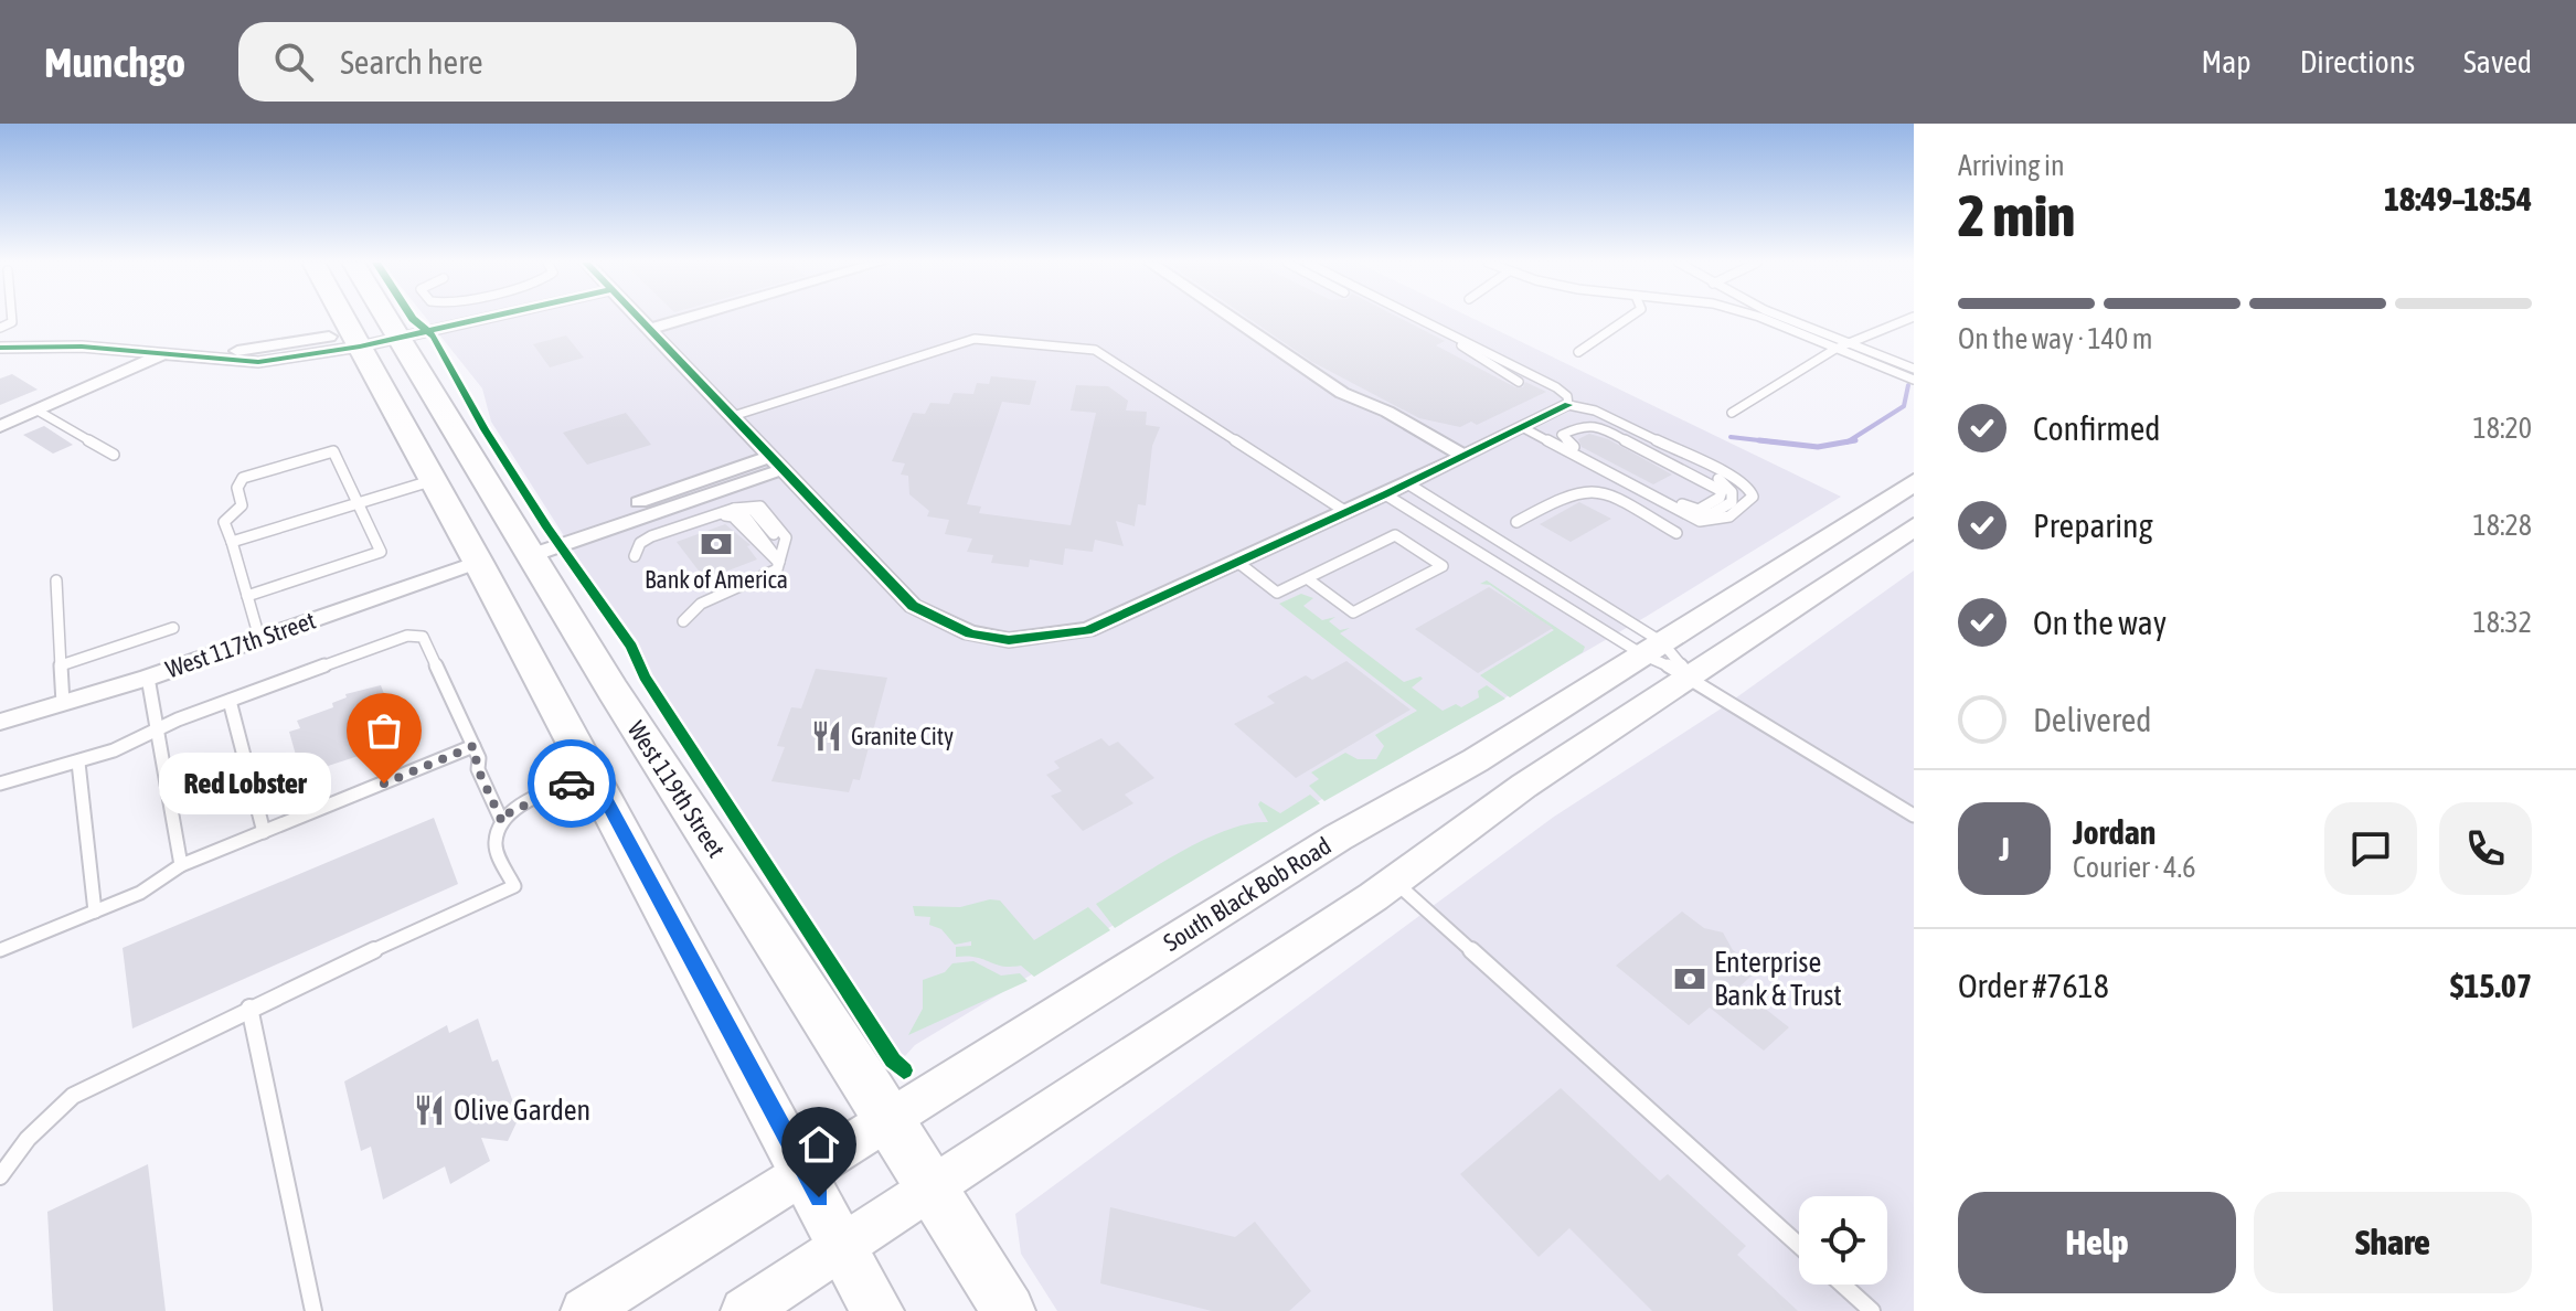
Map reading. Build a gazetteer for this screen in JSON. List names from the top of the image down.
{
  "streets": {
    "main road": ["West 119th Street", "South Black Bob Road"],
    "street": ["West 117th Street"]
  },
  "crossings": [
    ["West 117th Street", "West 119th Street"],
    ["West 119th Street", "South Black Bob Road"]
  ],
  "places": {
    "bank": ["Bank of America", "Enterprise Bank & Trust"],
    "restaurant": ["Granite City", "Olive Garden"],
    "other": ["Red Lobster"]
  },
  "page": {
    "header": "Munchgo",
    "search": "Search here",
    "nav": ["Map", "Directions", "Saved"],
    "heading": ["2 min", "Arriving in", "18:49–18:54"],
    "panel": [
      "Jordan",
      "Courier · 4.6",
      "Order #7618",
      "$15.07"
    ],
    "bar": "On the way · 140 m",
    "list": [
      ["Confirmed", "18:20"],
      ["Preparing", "18:28"],
      ["On the way", "18:32"],
      "Delivered"
    ],
    "bubble": "Red Lobster",
    "round": "J",
    "buttons": ["Help", "Share"]
  }
}
